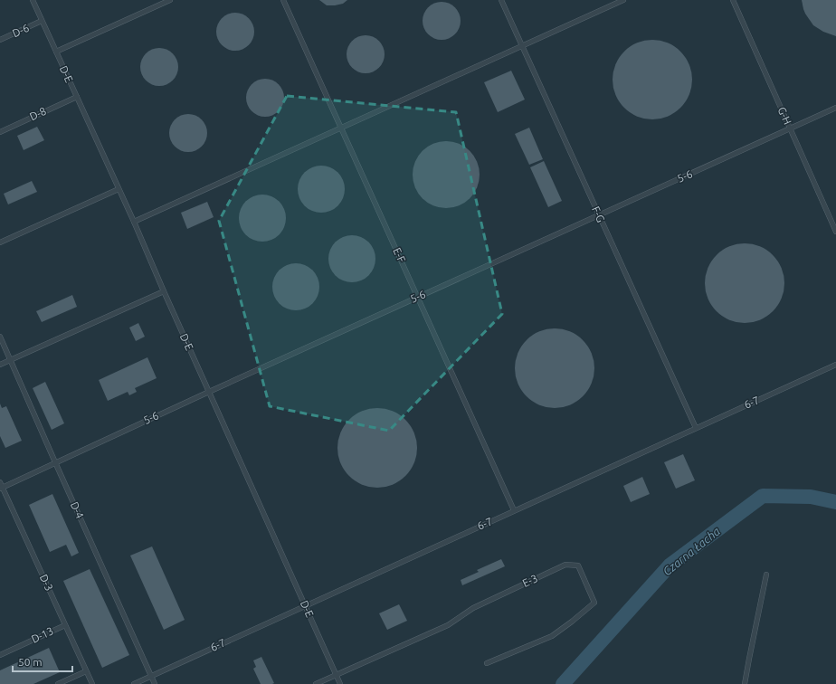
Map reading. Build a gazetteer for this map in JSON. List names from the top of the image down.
{
  "streets": {
    "lane": [
      "D-6",
      "D-E",
      "D-8",
      "G-H",
      "5-6",
      "F-G",
      "E-F",
      "6-7",
      "D-4",
      "E-3",
      "D-3",
      "D-13"
    ]
  },
  "crossings": [
    ["D-6", "D-E"],
    ["D-E", "D-8"],
    ["D-E", "5-6"],
    ["D-E", "6-7"],
    ["D-E", "E-3"],
    ["G-H", "5-6"],
    ["5-6", "F-G"],
    ["5-6", "E-F"],
    ["5-6", "D-4"],
    ["5-6", "D-3"],
    ["F-G", "6-7"],
    ["E-F", "6-7"],
    ["6-7", "D-4"],
    ["D-3", "D-13"]
  ],
  "water": ["Czarna Łacha"],
  "scale_bar": "50 m"
}
